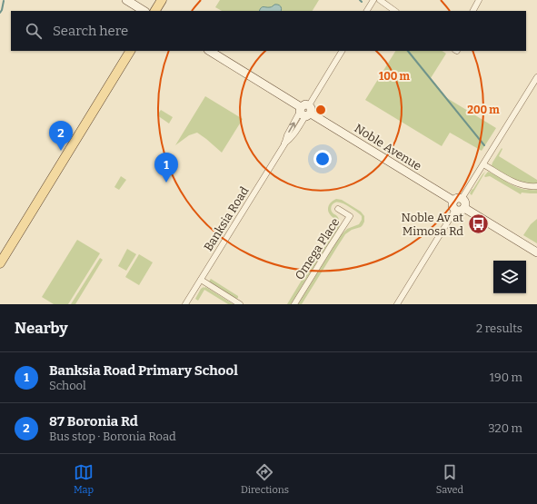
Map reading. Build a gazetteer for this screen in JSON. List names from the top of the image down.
{
  "streets": {
    "street": ["Noble Avenue", "Banksia Road", "Omega Place"]
  },
  "crossings": [
    ["Noble Avenue", "Banksia Road"]
  ],
  "places": {
    "bus stop": ["Noble Av at Mimosa Rd"]
  },
  "page": {
    "search": "Search here",
    "pins": ["2", "1"],
    "heading": ["Nearby", "2 results"],
    "list": [
      {
        "mark": "1",
        "name": "Banksia Road Primary School",
        "note": "School",
        "value": "190 m"
      },
      {
        "mark": "2",
        "name": "87 Boronia Rd",
        "note": "Bus stop · Boronia Road",
        "value": "320 m"
      }
    ],
    "nav": ["Map", "Directions", "Saved"]
  },
  "rings": ["100 m", "200 m"]
}
